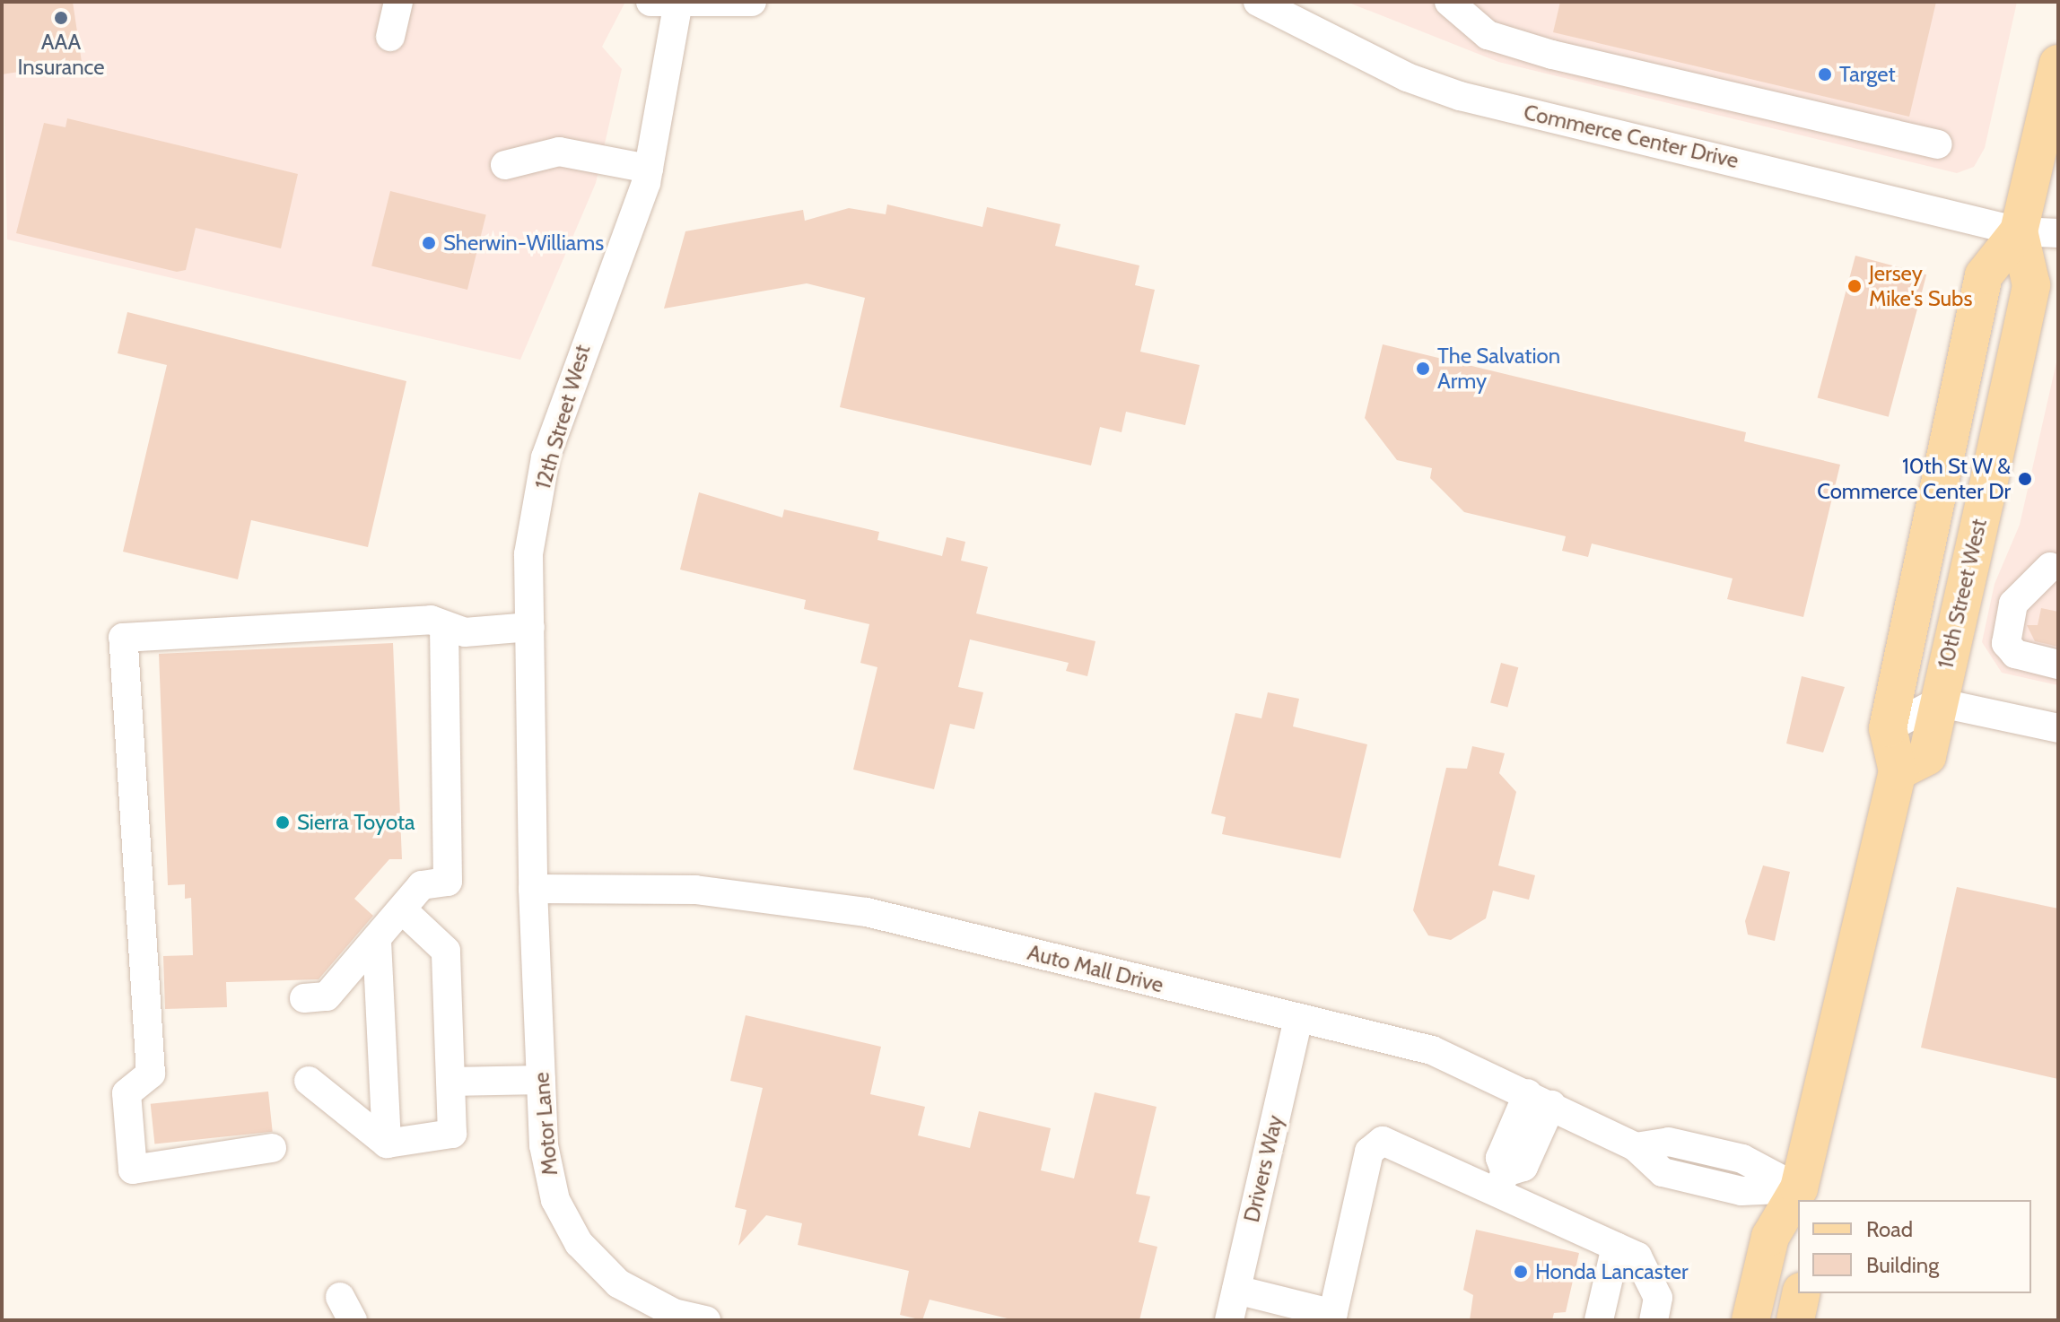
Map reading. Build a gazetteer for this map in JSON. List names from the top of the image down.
{
  "streets": {
    "main road": ["10th Street West"],
    "street": [
      "Commerce Center Drive",
      "12th Street West",
      "Auto Mall Drive",
      "Motor Lane",
      "Drivers Way"
    ]
  },
  "crossings": [
    ["Commerce Center Drive", "10th Street West"],
    ["12th Street West", "Auto Mall Drive"],
    ["12th Street West", "Motor Lane"],
    ["10th Street West", "Auto Mall Drive"],
    ["Auto Mall Drive", "Motor Lane"],
    ["Auto Mall Drive", "Drivers Way"]
  ],
  "places": [
    "AAA Insurance",
    "Target",
    "Sherwin-Williams",
    "Jersey Mike's Subs",
    "The Salvation Army",
    "10th St W & Commerce Center Dr",
    "Sierra Toyota",
    "Honda Lancaster"
  ],
  "legend": ["Road", "Building"]
}
